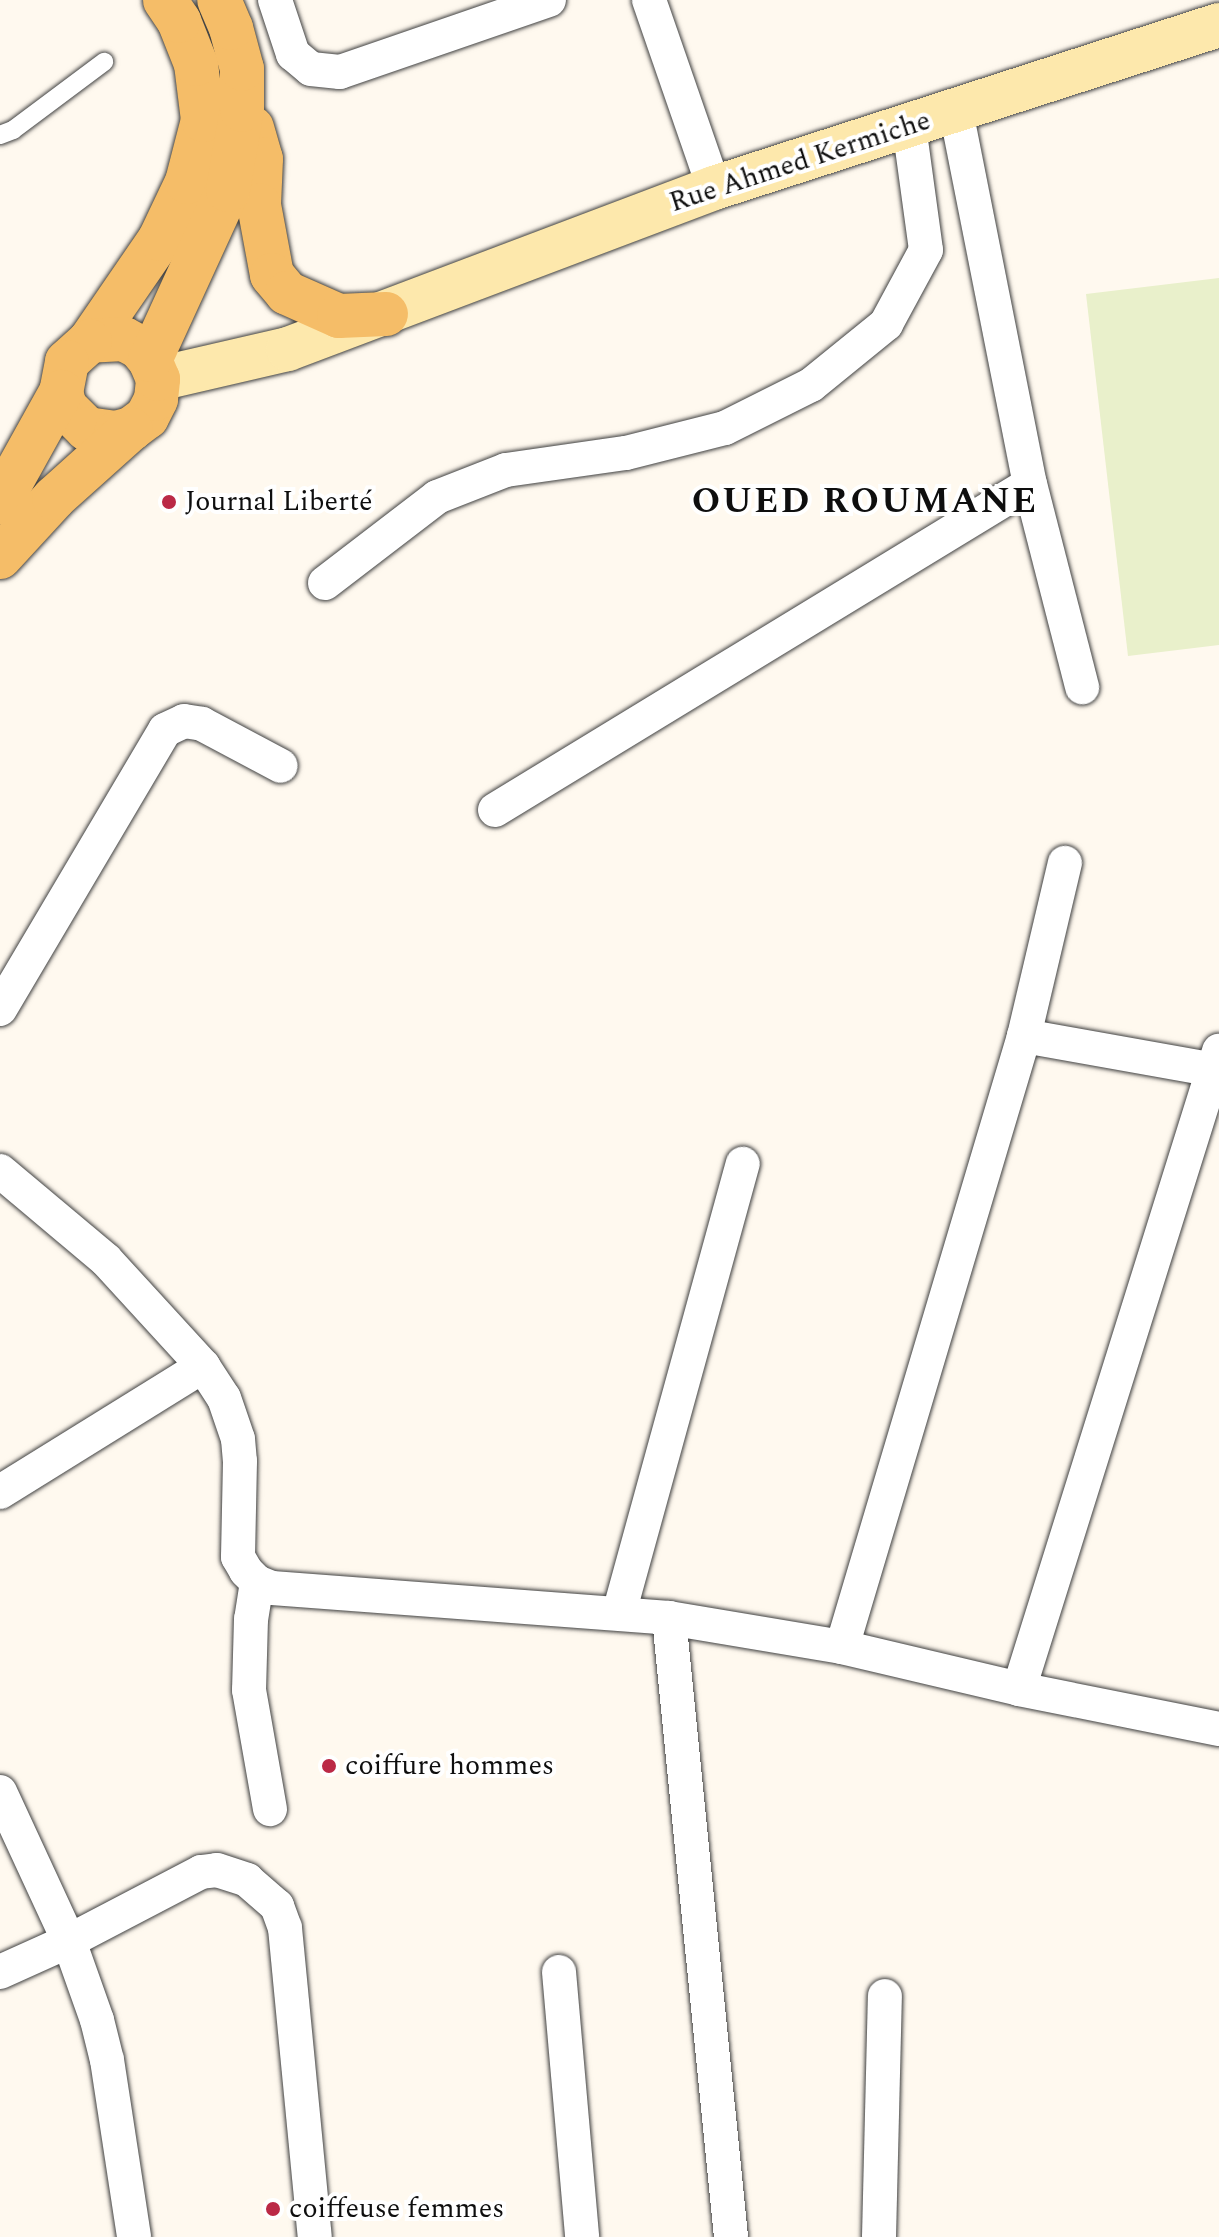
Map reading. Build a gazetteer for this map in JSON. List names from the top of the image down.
{
  "streets": {
    "main road": ["Rue Ahmed Kermiche"]
  },
  "districts": ["OUED ROUMANE"],
  "places": ["Journal Liberté", "coiffure hommes", "coiffeuse femmes"]
}
